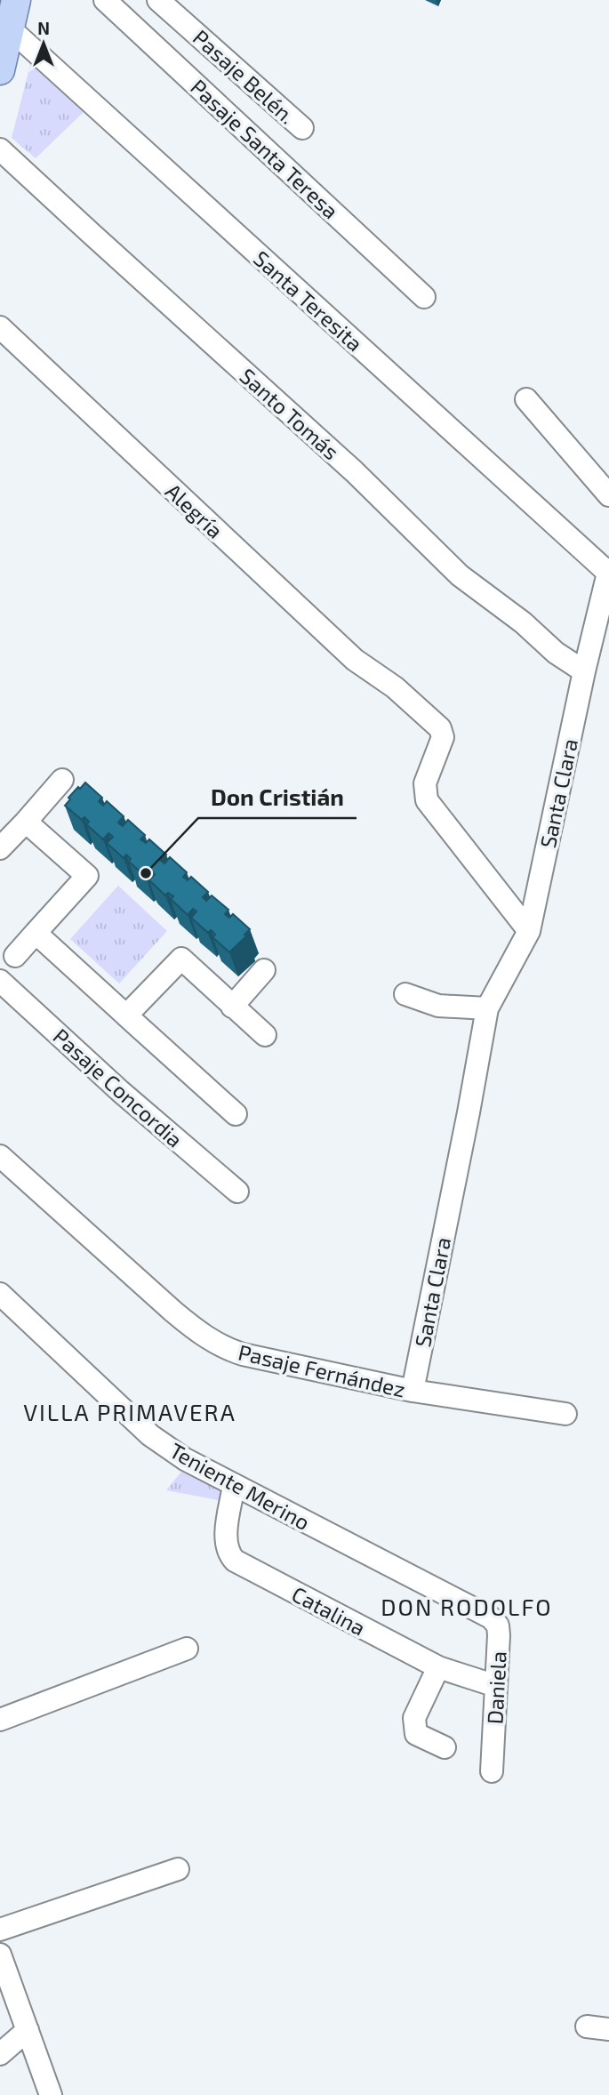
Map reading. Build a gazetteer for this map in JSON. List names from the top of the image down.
{
  "streets": {
    "street": [
      "Pasaje Belén.",
      "Pasaje Santa Teresa",
      "Santa Teresita",
      "Santo Tomás",
      "Alegría",
      "Santa Clara",
      "Pasaje Concordia",
      "Pasaje Fernández",
      "Teniente Merino",
      "Catalina",
      "Daniela"
    ]
  },
  "crossings": [
    ["Santa Teresita", "Santa Clara"],
    ["Santo Tomás", "Santa Clara"],
    ["Alegría", "Santa Clara"],
    ["Santa Clara", "Pasaje Fernández"],
    ["Teniente Merino", "Catalina"],
    ["Teniente Merino", "Daniela"],
    ["Catalina", "Daniela"]
  ],
  "districts": ["VILLA PRIMAVERA", "DON RODOLFO"],
  "places": ["Don Cristián"],
  "north": "top"
}
